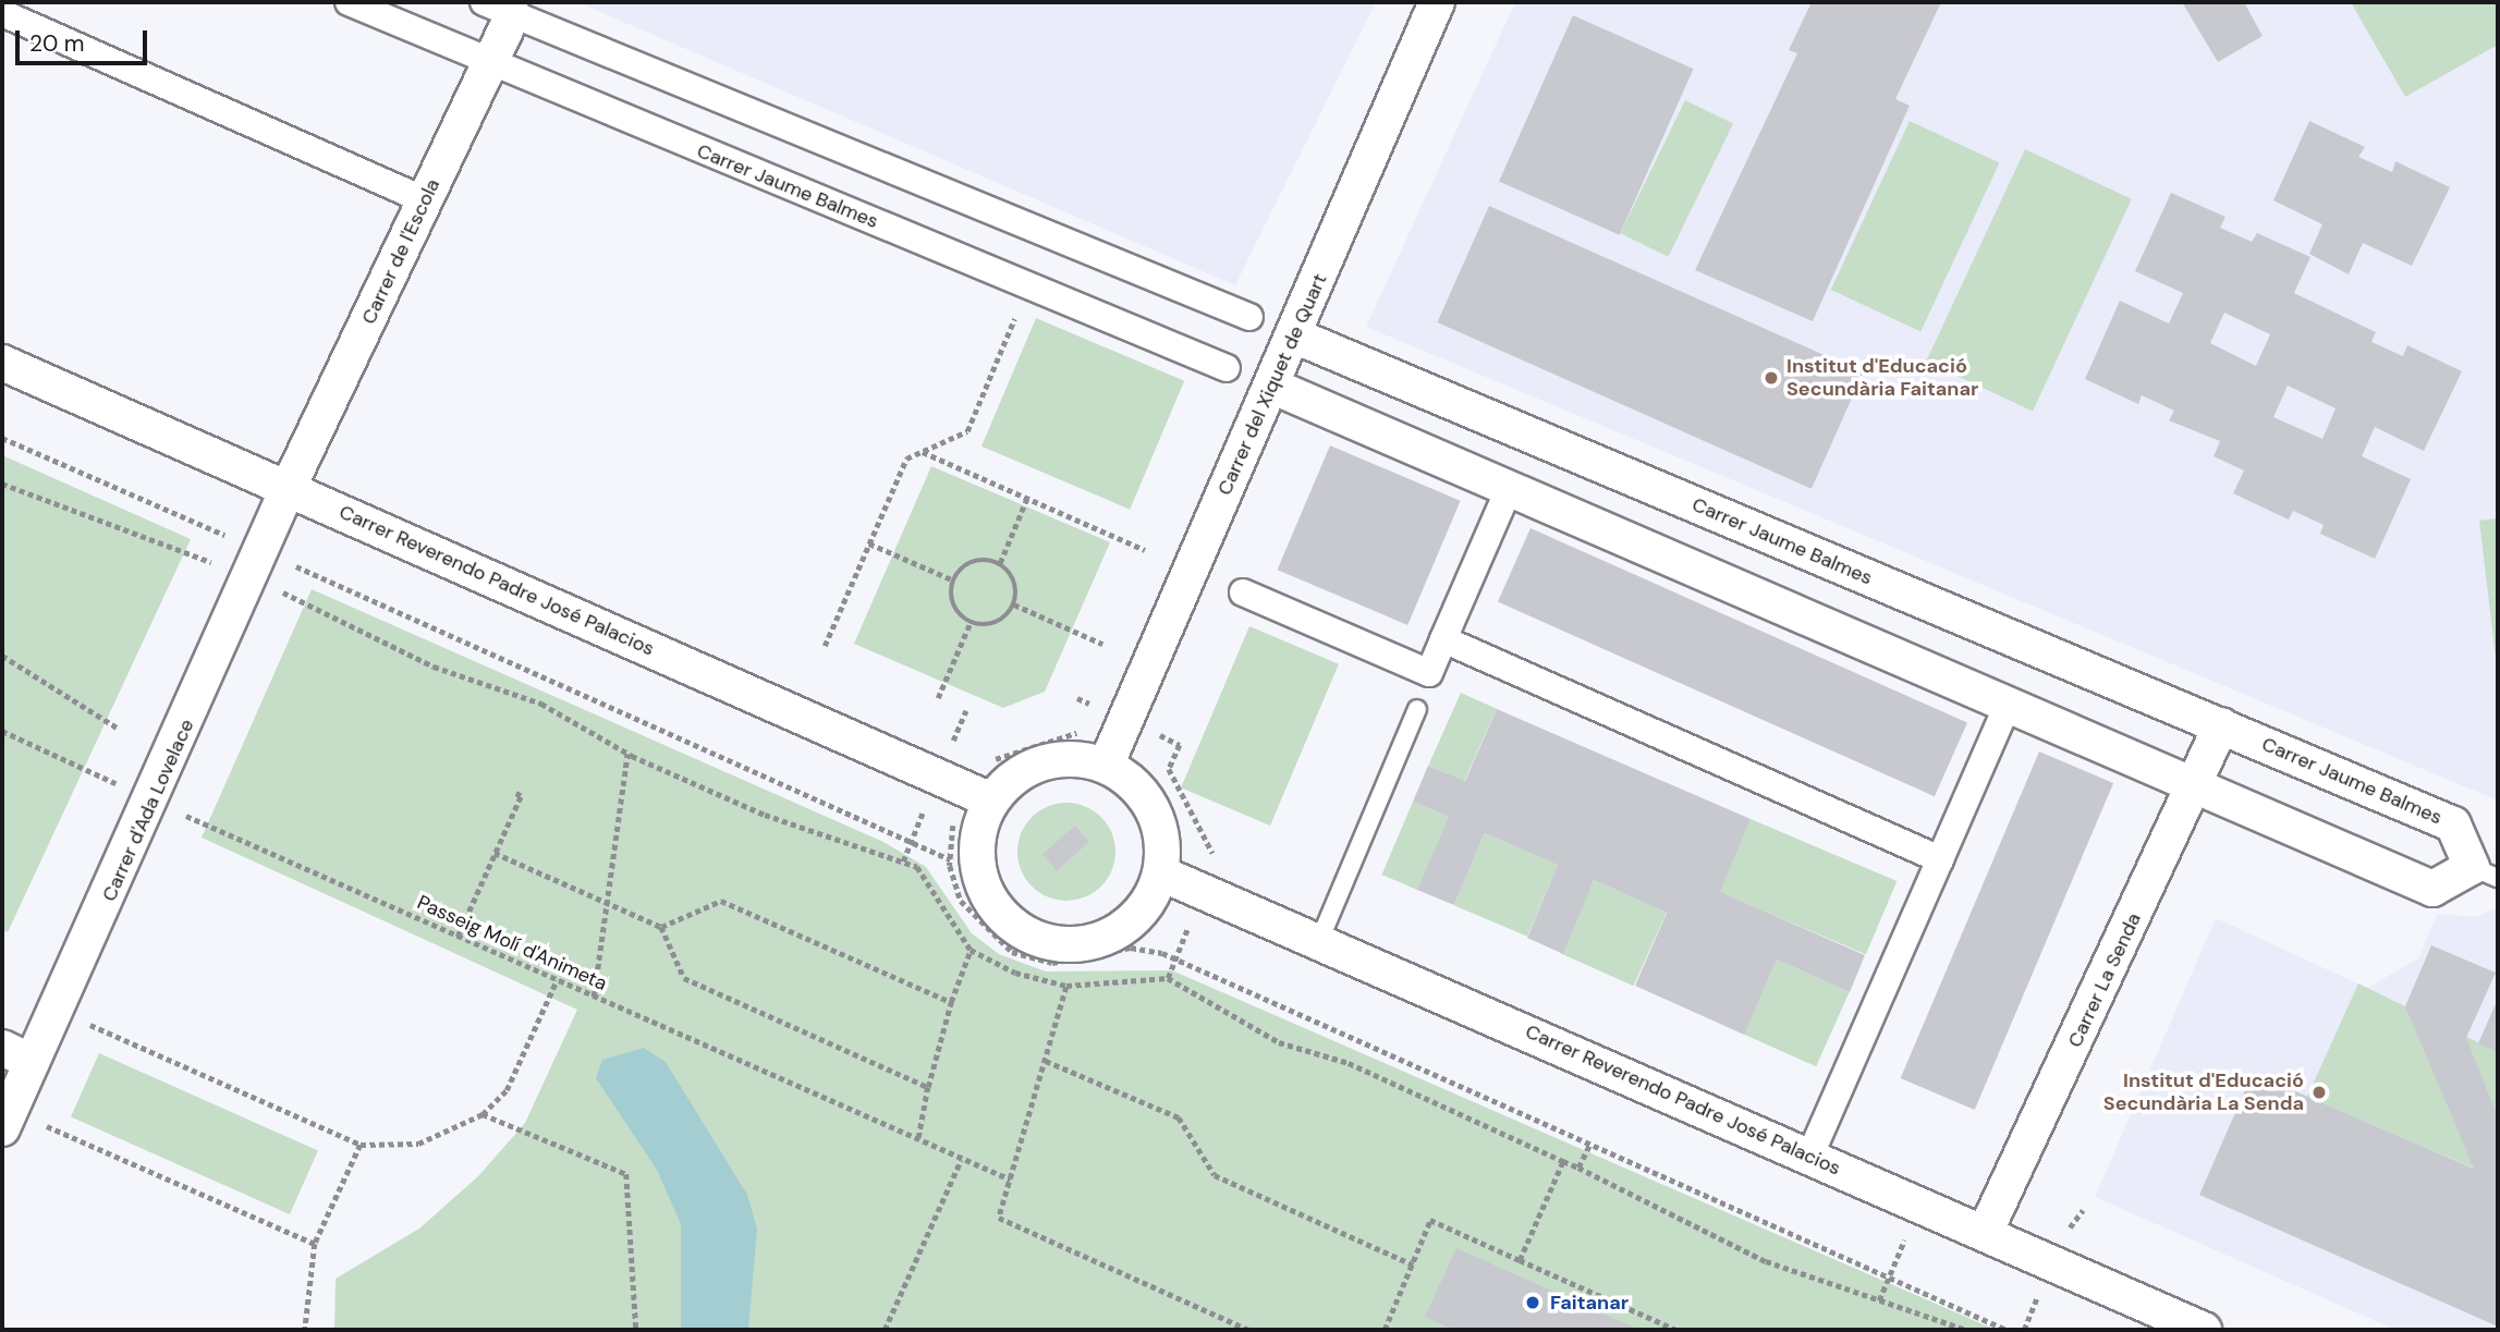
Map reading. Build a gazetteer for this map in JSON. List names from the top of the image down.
{
  "streets": {
    "street": [
      "Carrer Jaume Balmes",
      "Carrer de l'Escola",
      "Carrer del Xiquet de Quart",
      "Carrer Reverendo Padre José Palacios",
      "Carrer d'Ada Lovelace",
      "Carrer La Senda"
    ],
    "path": ["Passeig Molí d'Animeta"]
  },
  "crossings": [
    ["Carrer Jaume Balmes", "Carrer de l'Escola"],
    ["Carrer Jaume Balmes", "Carrer del Xiquet de Quart"],
    ["Carrer Jaume Balmes", "Carrer La Senda"],
    ["Carrer de l'Escola", "Carrer Reverendo Padre José Palacios"],
    ["Carrer de l'Escola", "Carrer d'Ada Lovelace"],
    ["Carrer del Xiquet de Quart", "Carrer Reverendo Padre José Palacios"],
    ["Carrer Reverendo Padre José Palacios", "Carrer d'Ada Lovelace"],
    ["Carrer Reverendo Padre José Palacios", "Carrer La Senda"],
    ["Carrer d'Ada Lovelace", "Passeig Molí d'Animeta"]
  ],
  "places": ["Institut d'Educació Secundària Faitanar", "Institut d'Educació Secundària La Senda", "Faitanar"],
  "scale_bar": "20 m"
}
